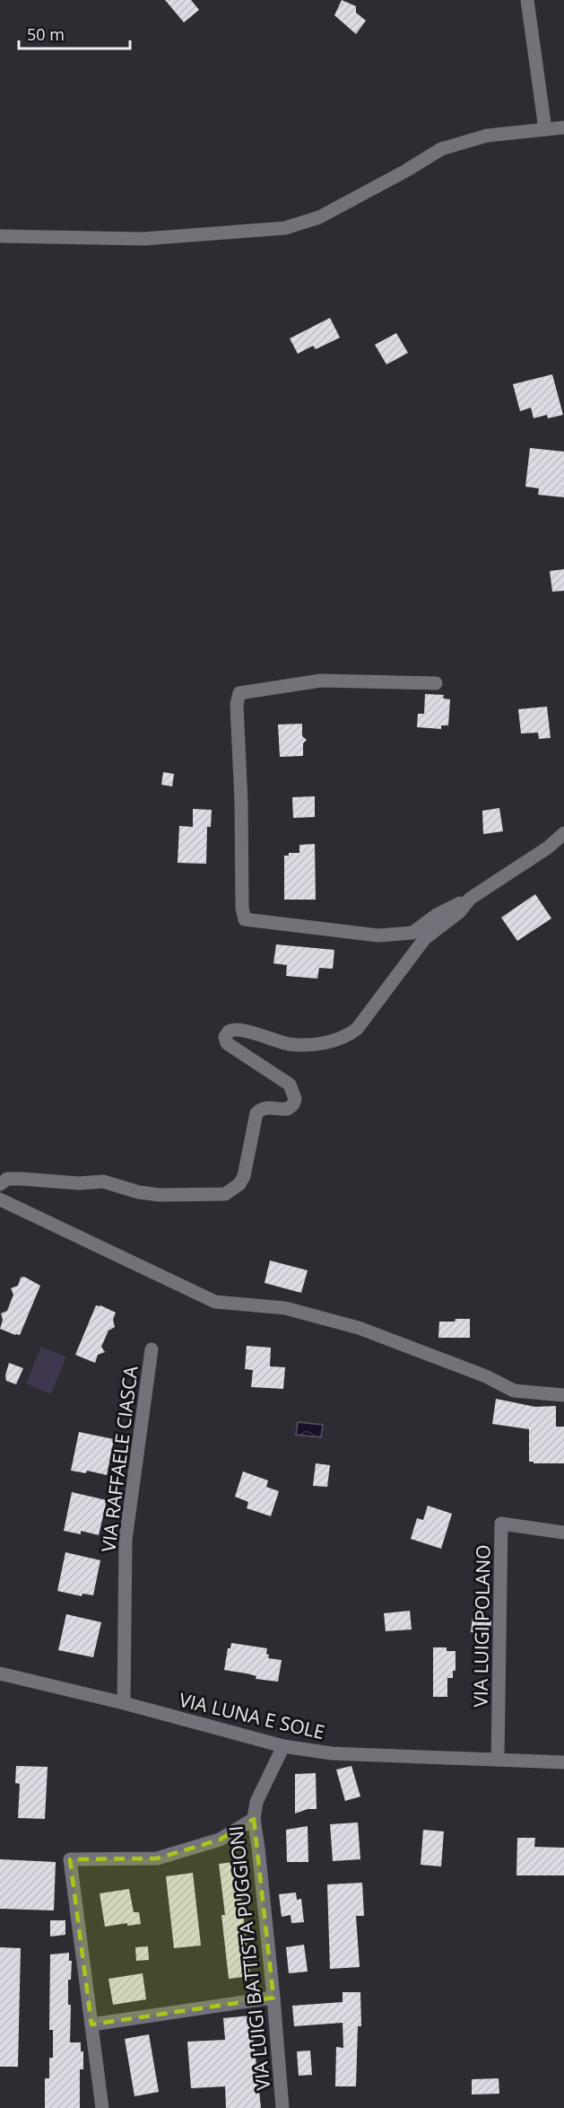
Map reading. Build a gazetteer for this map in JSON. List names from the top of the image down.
{
  "streets": {
    "street": [
      "VIA RAFFAELE CIASCA",
      "VIA LUIGI POLANO",
      "VIA LUNA E SOLE",
      "VIA LUIGI BATTISTA PUGGIONI"
    ]
  },
  "crossings": [
    ["VIA RAFFAELE CIASCA", "VIA LUNA E SOLE"],
    ["VIA LUIGI POLANO", "VIA LUNA E SOLE"],
    ["VIA LUNA E SOLE", "VIA LUIGI BATTISTA PUGGIONI"]
  ],
  "scale_bar": "50 m"
}
